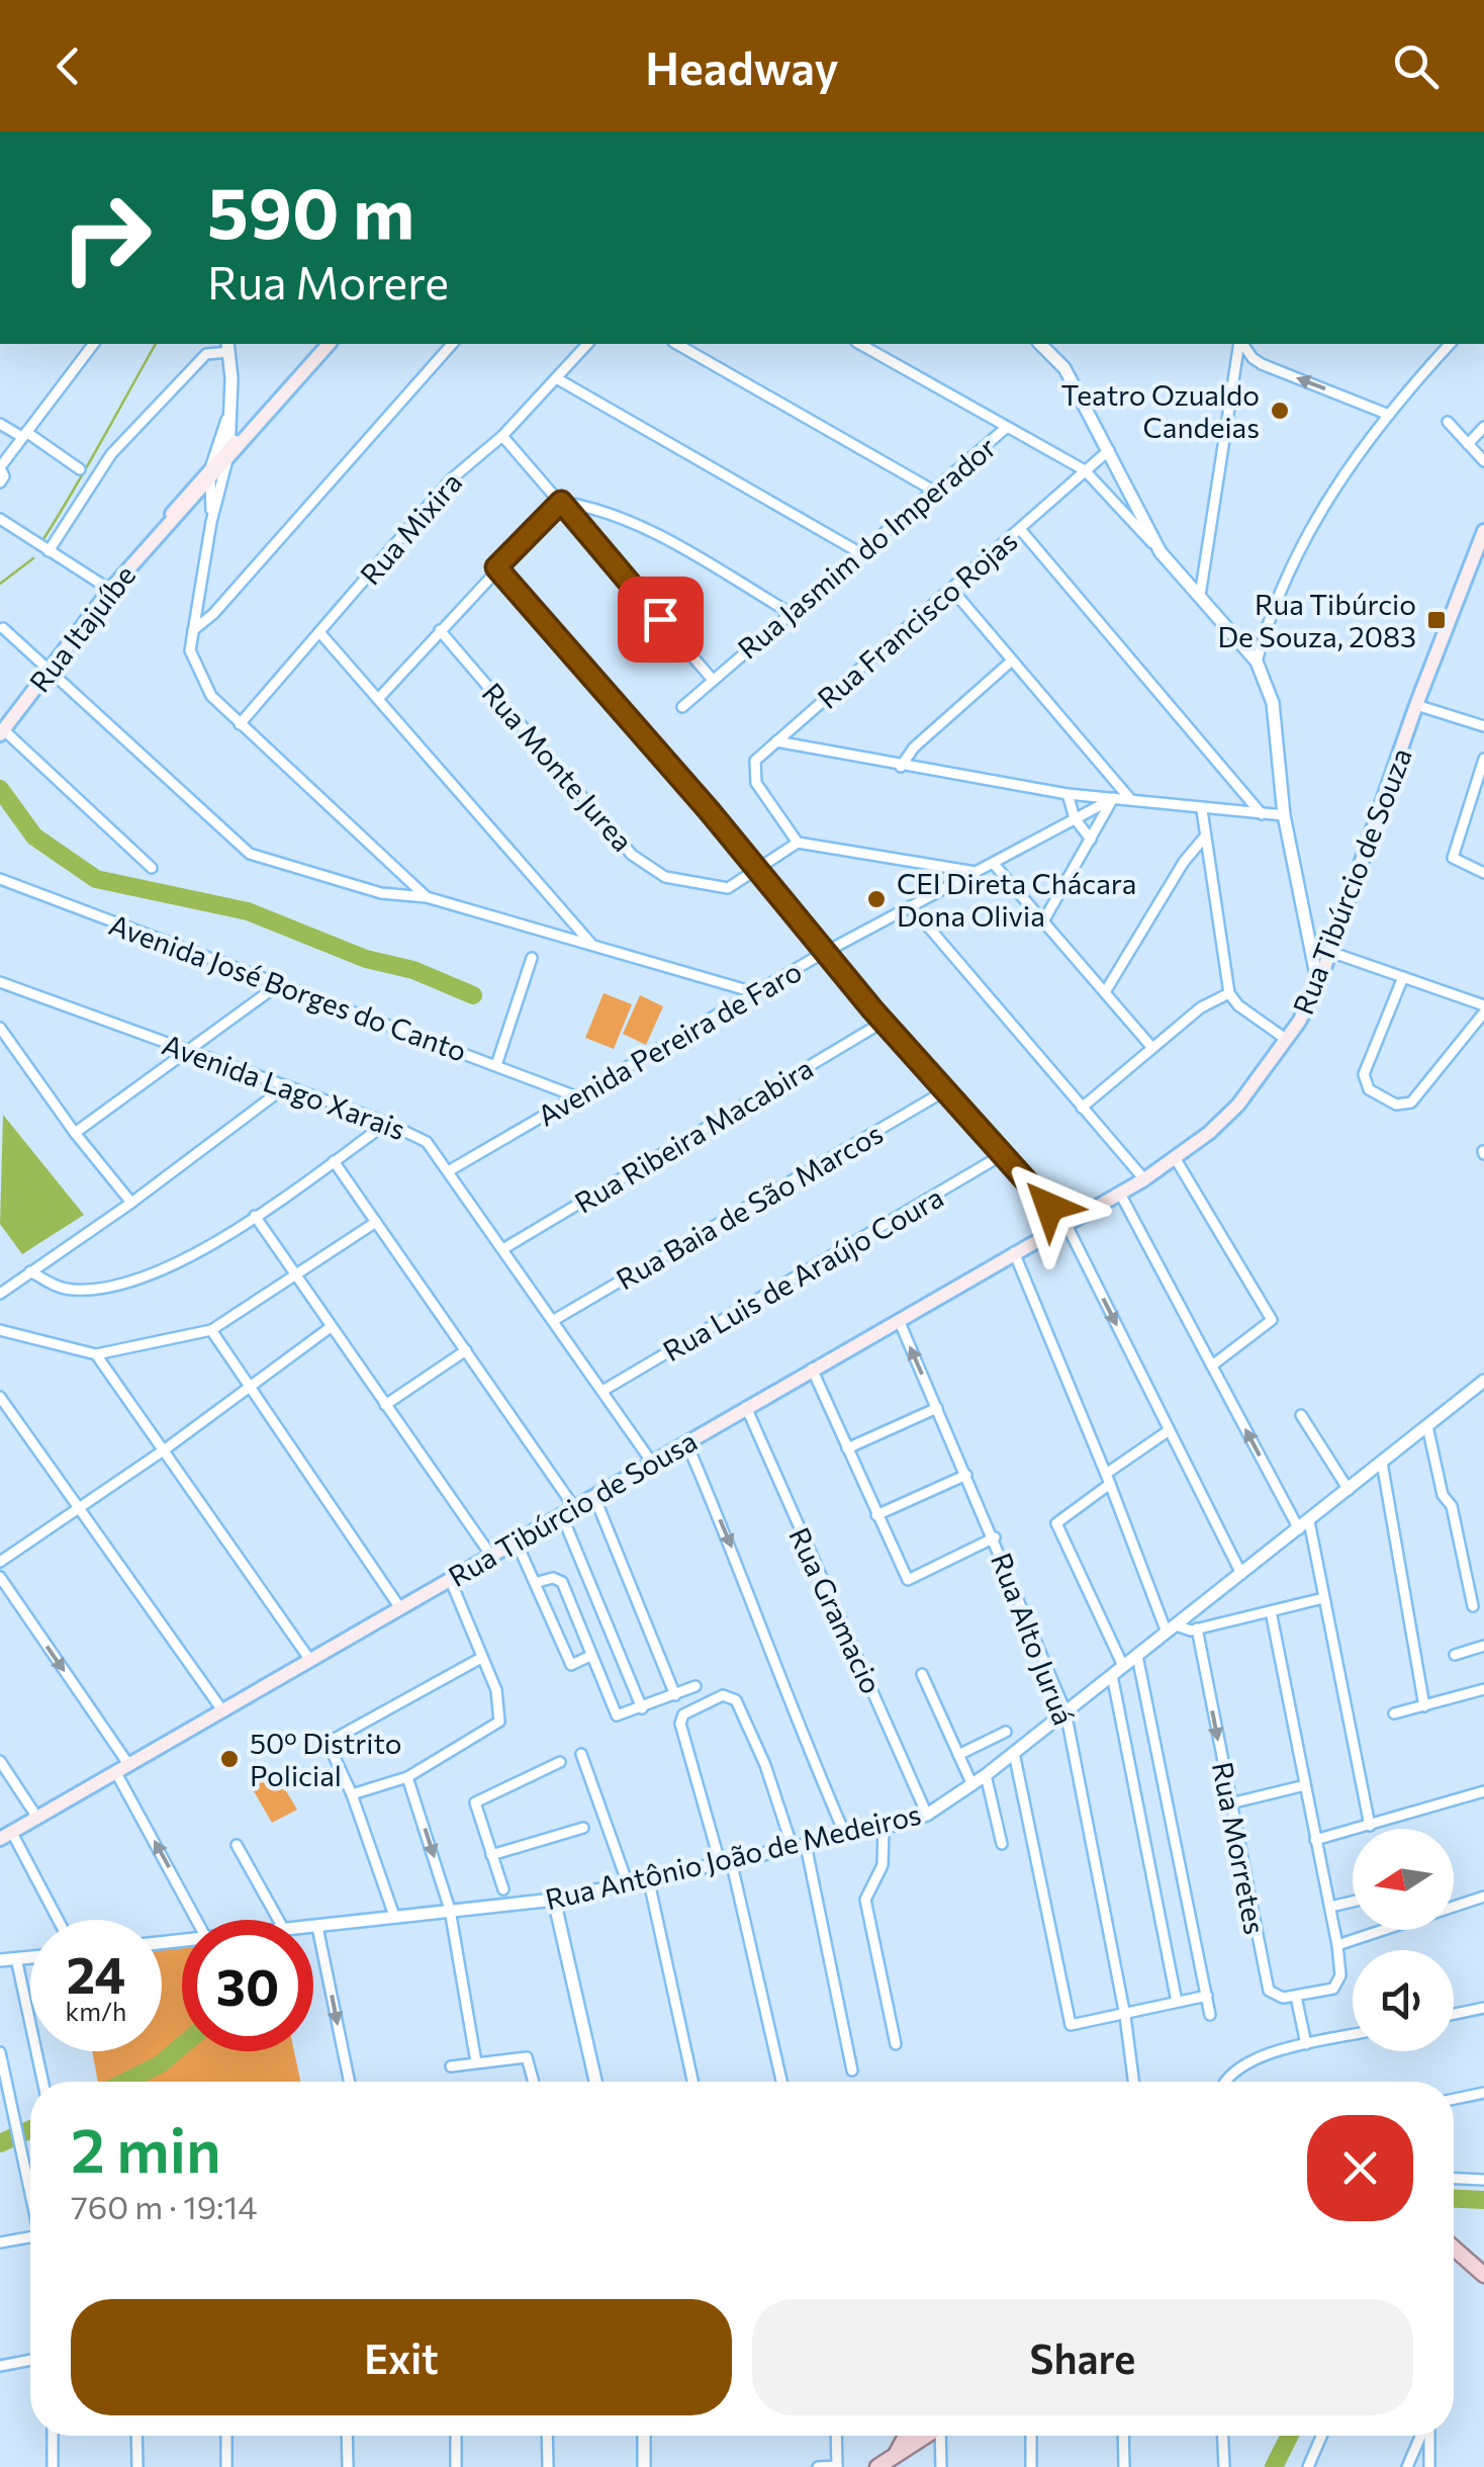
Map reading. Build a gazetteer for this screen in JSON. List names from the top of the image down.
{
  "streets": {
    "main road": ["Rua Itajuíbe", "Rua Tibúrcio de Souza", "Rua Tibúrcio de Sousa"],
    "street": [
      "Rua Mixira",
      "Rua Jasmim do Imperador",
      "Rua Francisco Rojas",
      "Rua Monte Jurea",
      "Avenida José Borges do Canto",
      "Avenida Pereira de Faro",
      "Avenida Lago Xarais",
      "Rua Ribeira Macabira",
      "Rua Baia de São Marcos",
      "Rua Luis de Araújo Coura",
      "Rua Gramacio",
      "Rua Alto Juruá",
      "Rua Morretes",
      "Rua Antônio João de Medeiros"
    ]
  },
  "crossings": [
    ["Rua Francisco Rojas", "Rua Monte Jurea"],
    ["Rua Tibúrcio de Souza", "Rua Tibúrcio de Sousa"],
    ["Avenida José Borges do Canto", "Avenida Pereira de Faro"],
    ["Avenida Pereira de Faro", "Avenida Lago Xarais"],
    ["Avenida Lago Xarais", "Rua Ribeira Macabira"],
    ["Avenida Lago Xarais", "Rua Baia de São Marcos"],
    ["Avenida Lago Xarais", "Rua Luis de Araújo Coura"],
    ["Avenida Lago Xarais", "Rua Tibúrcio de Sousa"],
    ["Rua Tibúrcio de Sousa", "Rua Gramacio"],
    ["Rua Tibúrcio de Sousa", "Rua Alto Juruá"],
    ["Rua Gramacio", "Rua Antônio João de Medeiros"],
    ["Rua Alto Juruá", "Rua Antônio João de Medeiros"]
  ],
  "places": {
    "other": ["Teatro Ozualdo Candeias", "CEI Direta Chácara Dona Olivia", "50º Distrito Policial"],
    "transit": ["Rua Tibúrcio De Souza, 2083"]
  },
  "north": "left",
  "page": {
    "header": "Headway",
    "turn": ["590 m", "Rua Morere"],
    "speed": "24 km/h",
    "limit": "30",
    "heading": ["2 min", "760 m · 19:14"],
    "buttons": ["Exit", "Share"]
  }
}
